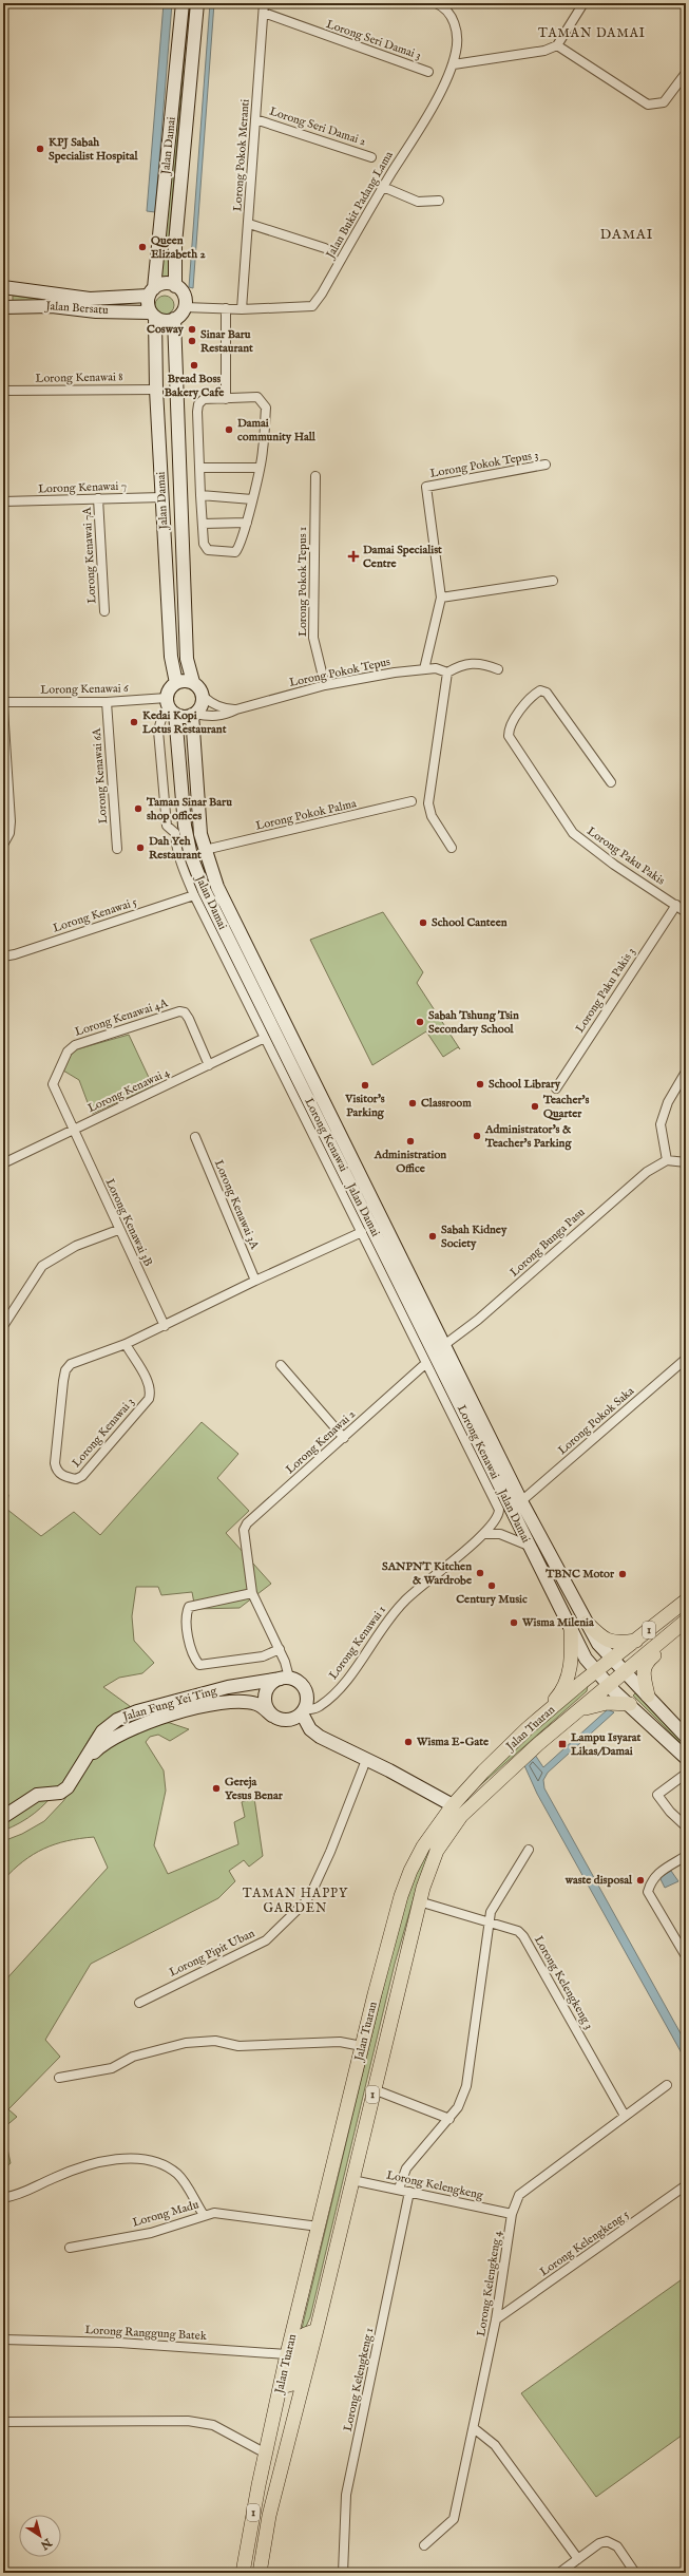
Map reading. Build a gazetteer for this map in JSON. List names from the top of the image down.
{
  "streets": {
    "main road": [
      "Jalan Damai",
      "Jalan Bersatu",
      "1",
      "Jalan Fung Yei Ting",
      "Jalan Tuaran"
    ],
    "street": [
      "Lorong Seri Damai 3",
      "Lorong Seri Damai 2",
      "Lorong Pokok Meranti",
      "Jalan Bukit Padang Lama",
      "Lorong Kenawai 8",
      "Lorong Pokok Tepus 3",
      "Lorong Kenawai 7",
      "Lorong Kenawai 7A",
      "Lorong Pokok Tepus 1",
      "Lorong Pokok Tepus",
      "Lorong Kenawai 6",
      "Lorong Kenawai 6A",
      "Lorong Pokok Palma",
      "Lorong Paku Pakis",
      "Lorong Kenawai 5",
      "Lorong Paku Pakis 3",
      "Lorong Kenawai 4A",
      "Lorong Kenawai 4",
      "Lorong Kenawai",
      "Lorong Kenawai 3A",
      "Lorong Kenawai 3B",
      "Lorong Bunga Pasu",
      "Lorong Pokok Saka",
      "Lorong Kenawai 3",
      "Lorong Kenawai 2",
      "Lorong Kenawai 1",
      "Lorong Pipit Uban",
      "Lorong Kelengkeng 3",
      "Lorong Kelengkeng",
      "Lorong Madu",
      "Lorong Kelengkeng 5",
      "Lorong Kelengkeng 4",
      "Lorong Ranggung Batek",
      "Lorong Kelengkeng 1"
    ]
  },
  "crossings": [
    ["Lorong Seri Damai 3", "Lorong Pokok Meranti"],
    ["Lorong Seri Damai 2", "Lorong Pokok Meranti"],
    ["Jalan Damai", "Jalan Bukit Padang Lama"],
    ["Jalan Damai", "Jalan Bersatu"],
    ["Jalan Damai", "Lorong Kenawai 8"],
    ["Jalan Damai", "Lorong Kenawai 7"],
    ["Jalan Damai", "Lorong Pokok Tepus"],
    ["Jalan Damai", "Lorong Kenawai 6"],
    ["Jalan Damai", "Lorong Pokok Palma"],
    ["Jalan Damai", "Lorong Kenawai"],
    ["Jalan Damai", "Lorong Bunga Pasu"],
    ["Jalan Damai", "Lorong Pokok Saka"],
    ["Jalan Damai", "Jalan Tuaran"],
    ["Lorong Pokok Meranti", "Jalan Bukit Padang Lama"],
    ["Jalan Bukit Padang Lama", "Jalan Bersatu"],
    ["Lorong Kenawai 7", "Lorong Kenawai 7A"],
    ["Lorong Pokok Tepus 1", "Lorong Pokok Tepus"],
    ["Lorong Pokok Tepus", "Lorong Kenawai 6"],
    ["Lorong Pokok Tepus", "Lorong Kenawai"],
    ["Lorong Kenawai 6", "Lorong Kenawai 6A"],
    ["Lorong Kenawai 6", "Lorong Kenawai"],
    ["Lorong Paku Pakis", "Lorong Paku Pakis 3"],
    ["Lorong Kenawai 5", "Lorong Kenawai"],
    ["Lorong Kenawai 4A", "Lorong Kenawai 4"],
    ["Lorong Kenawai 4A", "Lorong Kenawai 3B"],
    ["Lorong Kenawai 4", "Lorong Kenawai"],
    ["Lorong Kenawai 4", "Lorong Kenawai 3B"],
    ["Lorong Kenawai", "Lorong Kenawai 3"],
    ["Lorong Kenawai", "Lorong Kenawai 2"],
    ["Lorong Kenawai", "Lorong Kenawai 1"],
    ["Lorong Kenawai 3A", "Lorong Kenawai 3"],
    ["Lorong Kenawai 3B", "Lorong Kenawai 3"],
    ["Lorong Kenawai 2", "Lorong Kenawai 1"],
    ["Lorong Kenawai 2", "Jalan Fung Yei Ting"],
    ["Lorong Kenawai 1", "Jalan Fung Yei Ting"],
    ["Jalan Tuaran", "Lorong Kelengkeng 3"],
    ["Jalan Tuaran", "Lorong Kelengkeng"],
    ["Jalan Tuaran", "Lorong Madu"],
    ["Jalan Tuaran", "Lorong Ranggung Batek"],
    ["Lorong Kelengkeng 3", "Lorong Kelengkeng 4"],
    ["Lorong Kelengkeng", "Lorong Kelengkeng 4"],
    ["Lorong Kelengkeng", "Lorong Kelengkeng 1"],
    ["Lorong Kelengkeng 5", "Lorong Kelengkeng 4"]
  ],
  "districts": ["TAMAN DAMAI", "DAMAI", "TAMAN HAPPY GARDEN"],
  "places": {
    "other": [
      "KPJ Sabah Specialist Hospital",
      "Queen Elizabeth 2",
      "Cosway",
      "Sinar Baru Restaurant",
      "Bread Boss Bakery Cafe",
      "Damai community Hall",
      "Kedai Kopi Lotus Restaurant",
      "Taman Sinar Baru shop offices",
      "Dah Yeh Restaurant",
      "School Canteen",
      "Sabah Tshung Tsin Secondary School",
      "School Library",
      "Visitor's Parking",
      "Classroom",
      "Teacher's Quarter",
      "Administrator's & Teacher's Parking",
      "Administration Office",
      "Sabah Kidney Society",
      "SANPNT Kitchen & Wardrobe",
      "TBNC Motor",
      "Century Music",
      "Wisma Milenia",
      "Wisma E-Gate",
      "Gereja Yesus Benar",
      "waste disposal"
    ],
    "health": ["Damai Specialist Centre"],
    "transit": ["Lampu Isyarat Likas/Damai"]
  },
  "north": "bottom right"
}
